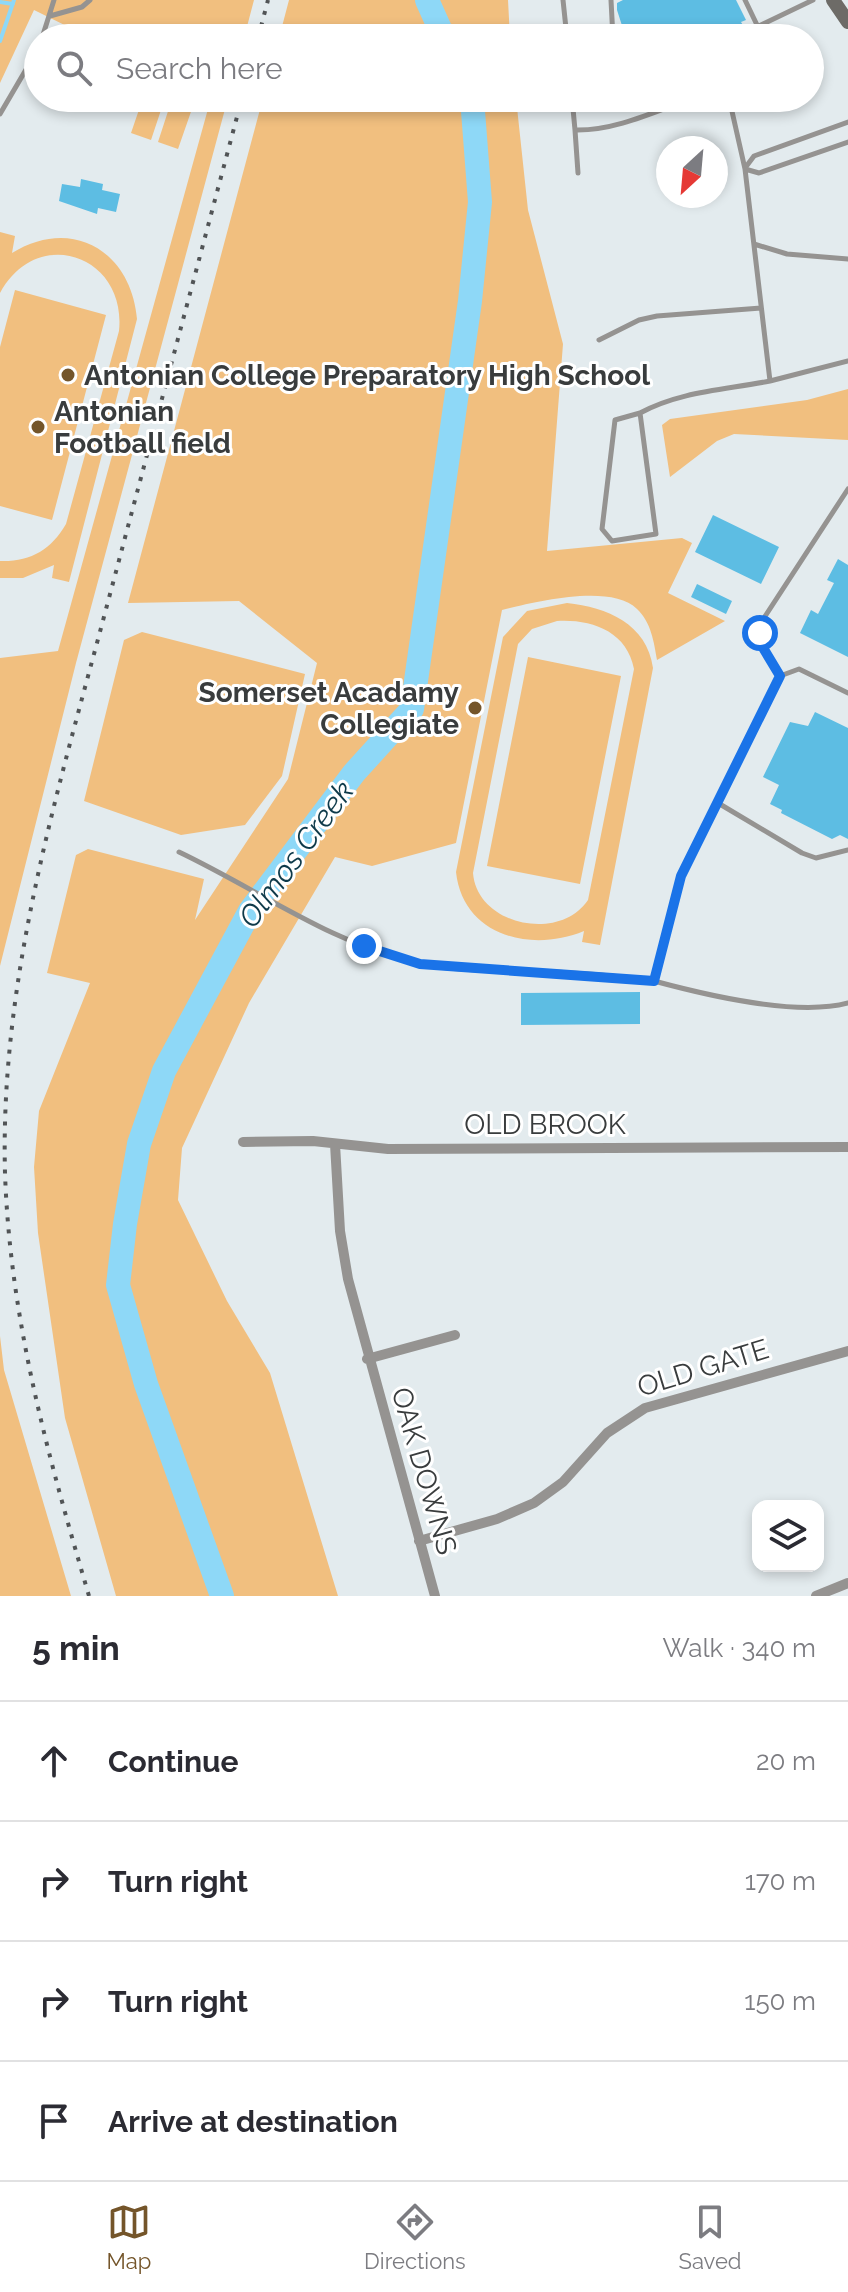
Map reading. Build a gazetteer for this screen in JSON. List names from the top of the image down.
{
  "streets": {
    "street": ["OLD BROOK", "OLD GATE", "OAK DOWNS"]
  },
  "crossings": [
    ["OLD BROOK", "OAK DOWNS"],
    ["OLD GATE", "OAK DOWNS"]
  ],
  "water": ["Olmos Creek"],
  "places": ["Antonian College Preparatory High School", "Antonian Football field", "Somerset Acadamy Collegiate"],
  "north": "bottom left",
  "page": {
    "search": "Search here",
    "heading": ["5 min", "Walk · 340 m"],
    "list": [
      ["Continue", "20 m"],
      ["Turn right", "170 m"],
      ["Turn right", "150 m"],
      "Arrive at destination"
    ],
    "nav": ["Map", "Directions", "Saved"]
  }
}
